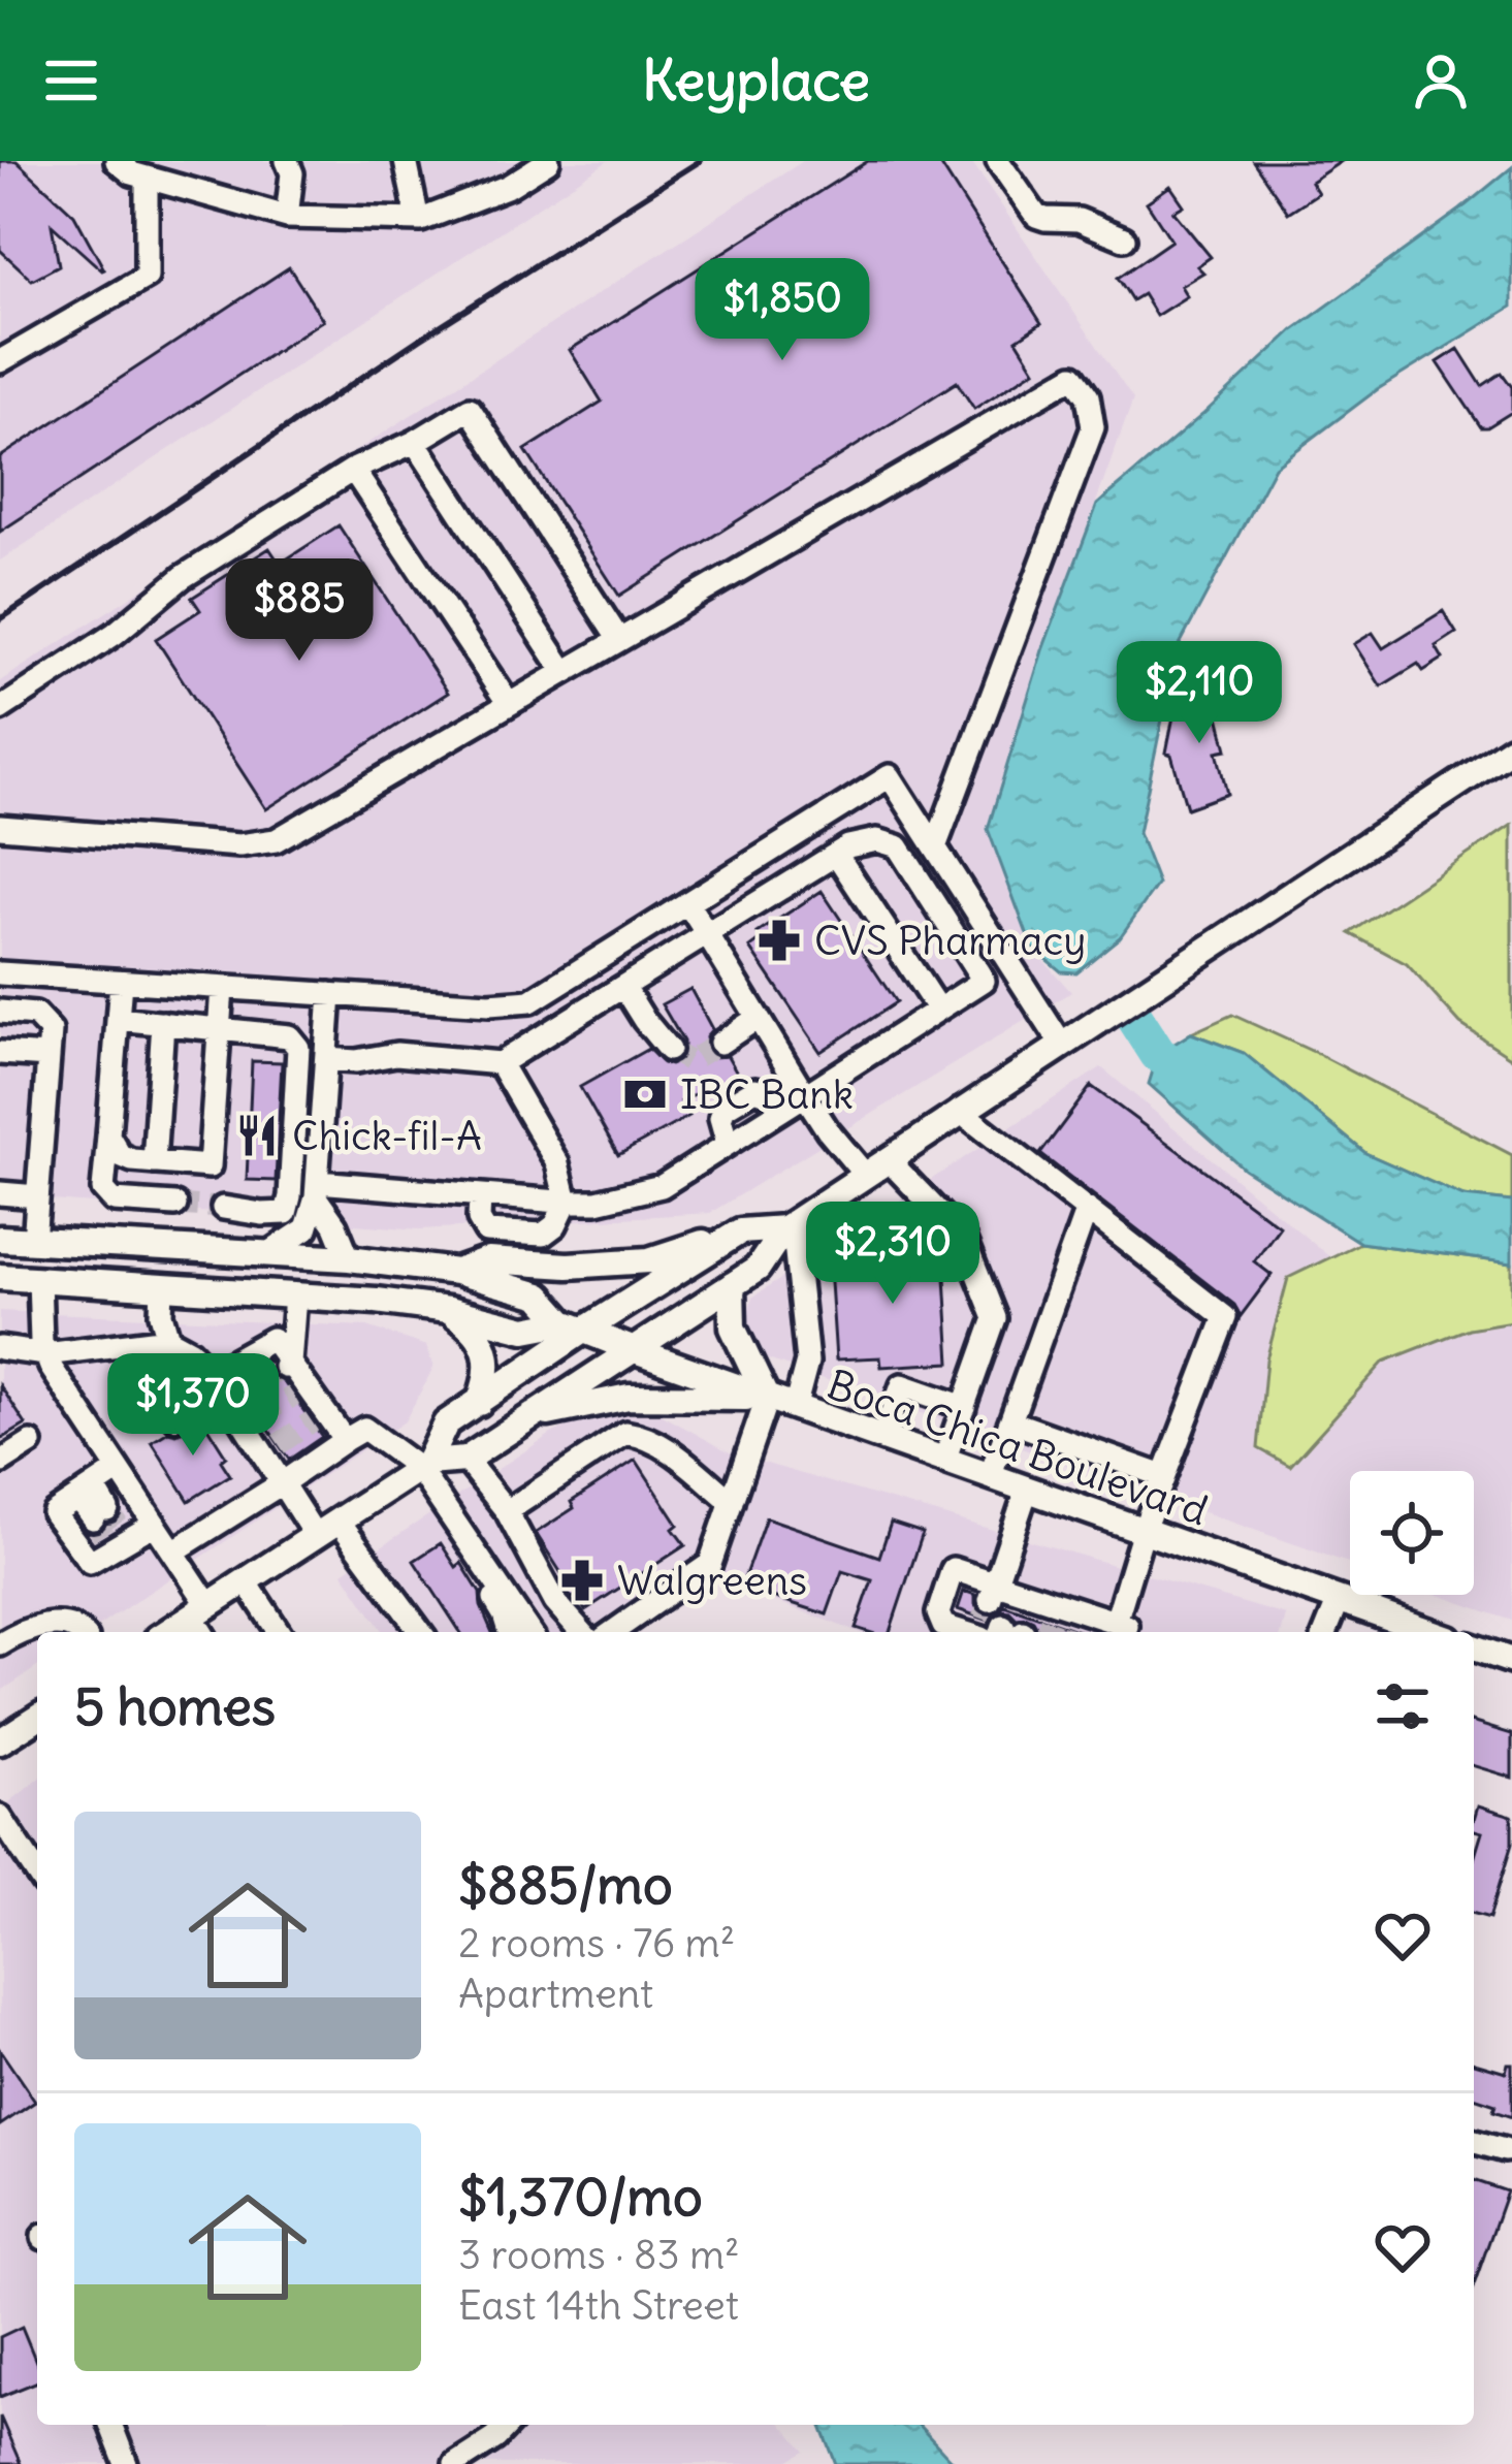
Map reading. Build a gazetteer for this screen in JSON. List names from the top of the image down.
{
  "streets": {
    "main road": ["Boca Chica Boulevard"]
  },
  "places": {
    "pharmacy": ["CVS Pharmacy", "Walgreens"],
    "bank": ["IBC Bank"],
    "restaurant": ["Chick-fil-A"]
  },
  "page": {
    "header": "Keyplace",
    "price": [
      "$1,850",
      "$885",
      "$2,110",
      "$2,310",
      "$1,370"
    ],
    "heading": "5 homes",
    "list": [
      {
        "name": "$885/mo",
        "note": "2 rooms · 76 m² · Apartment"
      },
      {
        "name": "$1,370/mo",
        "note": "3 rooms · 83 m² · East 14th Street"
      }
    ]
  }
}
